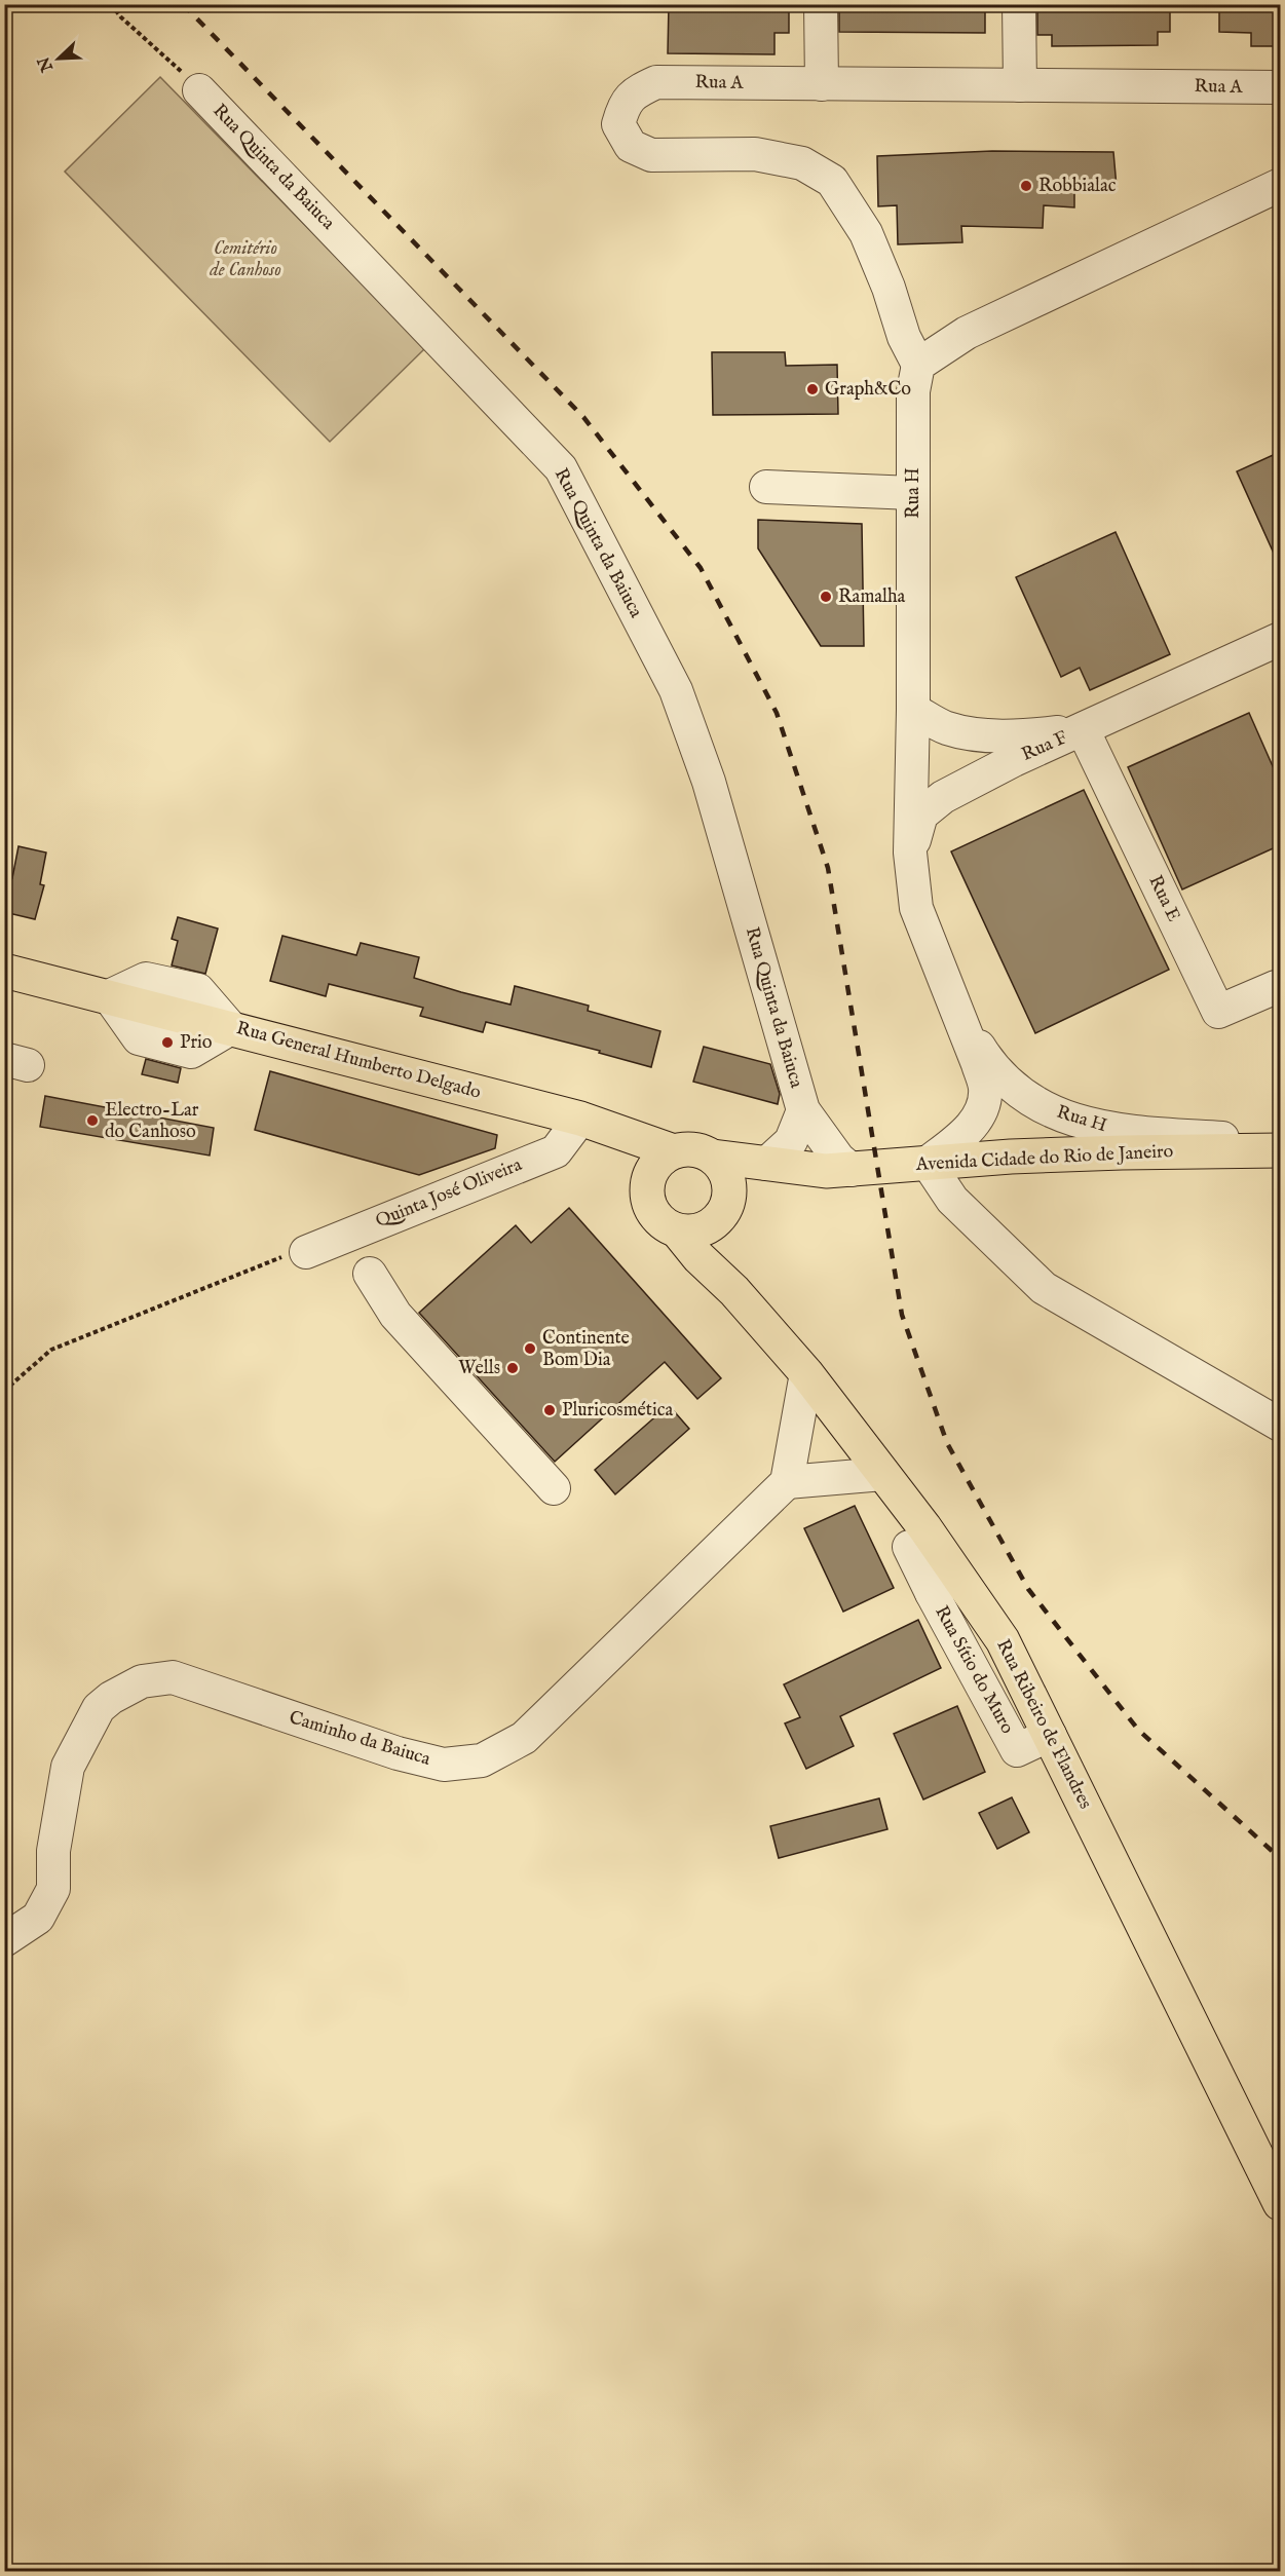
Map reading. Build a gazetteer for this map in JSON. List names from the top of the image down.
{
  "streets": {
    "main road": ["Rua General Humberto Delgado", "Avenida Cidade do Rio de Janeiro", "Rua Ribeiro de Flandres"],
    "street": [
      "Rua A",
      "Rua Quinta da Baiuca",
      "Rua H",
      "Rua F",
      "Rua E",
      "Quinta José Oliveira",
      "Rua Sítio do Muro",
      "Caminho da Baiuca"
    ]
  },
  "crossings": [
    ["Rua A", "Rua H"],
    ["Rua Quinta da Baiuca", "Avenida Cidade do Rio de Janeiro"],
    ["Rua H", "Rua F"],
    ["Rua H", "Avenida Cidade do Rio de Janeiro"],
    ["Rua F", "Rua E"],
    ["Rua General Humberto Delgado", "Quinta José Oliveira"],
    ["Rua General Humberto Delgado", "Rua Ribeiro de Flandres"],
    ["Quinta José Oliveira", "Rua Ribeiro de Flandres"],
    ["Rua Sítio do Muro", "Rua Ribeiro de Flandres"]
  ],
  "parks": ["Cemitério de Canhoso"],
  "places": [
    "Robbialac",
    "Graph&Co",
    "Ramalha",
    "Prio",
    "Electro-Lar do Canhoso",
    "Continente Bom Dia",
    "Wells",
    "Pluricosmética"
  ],
  "north": "bottom left"
}
